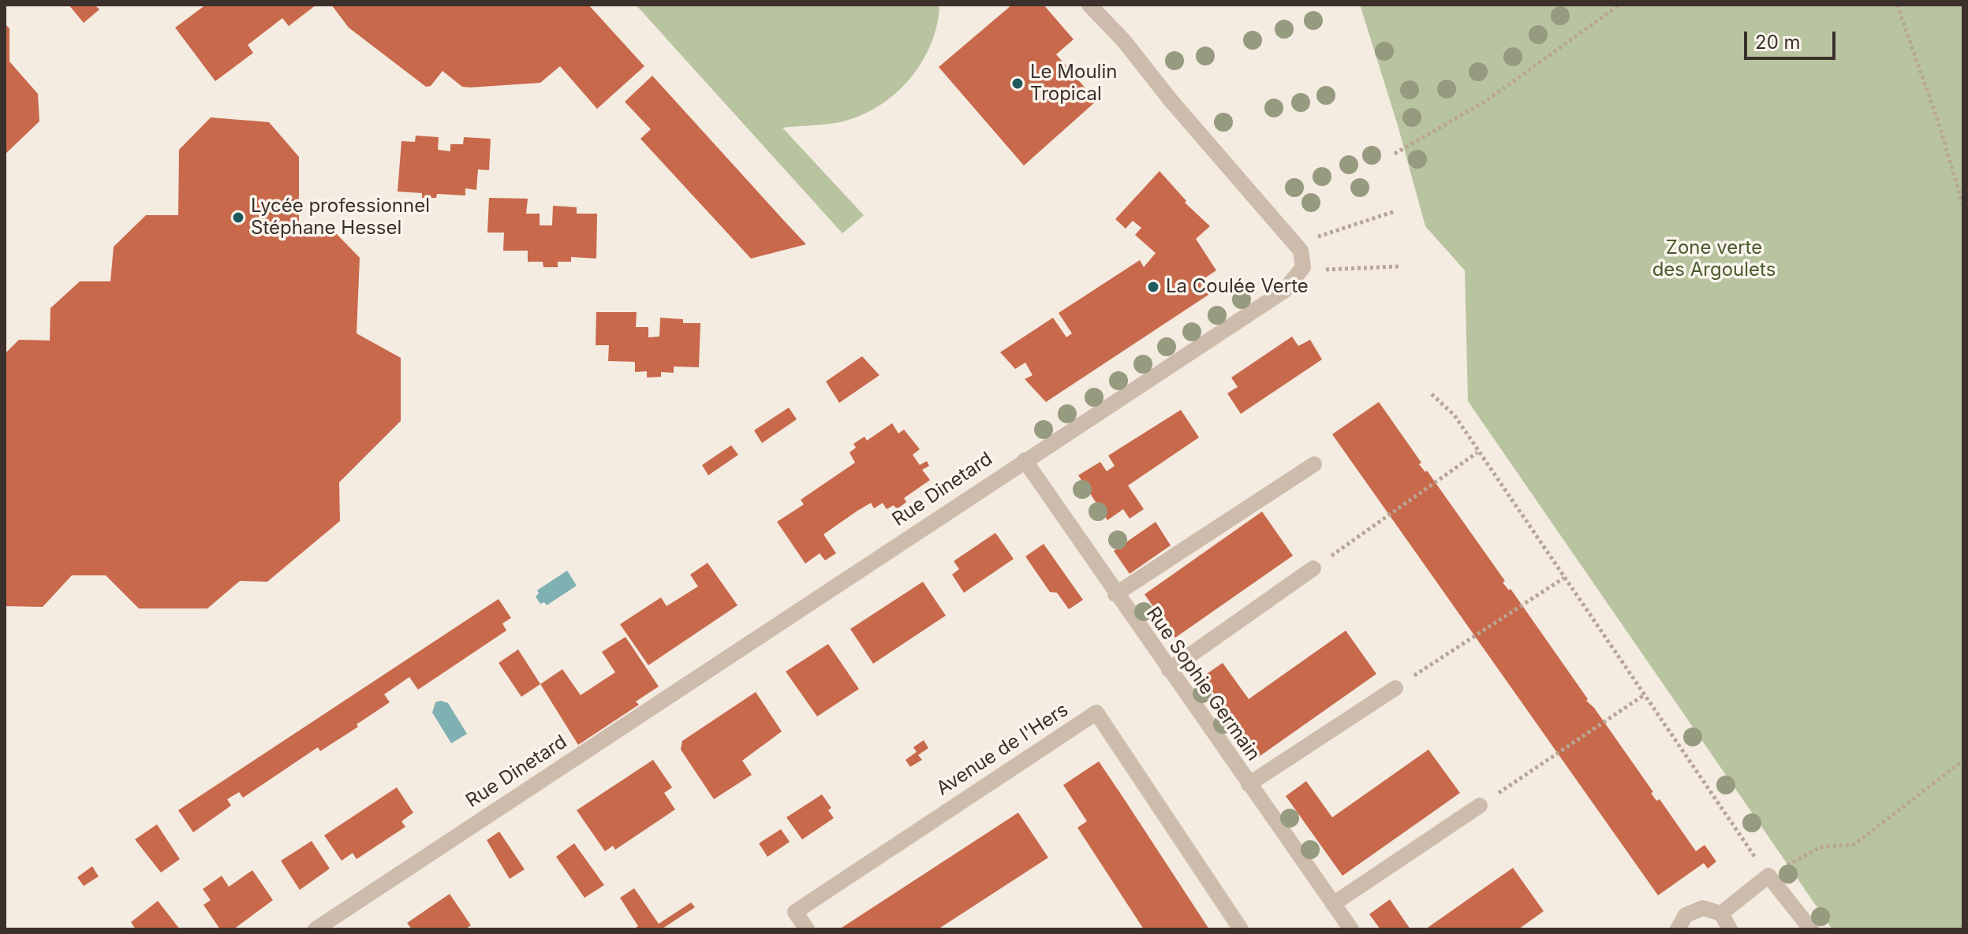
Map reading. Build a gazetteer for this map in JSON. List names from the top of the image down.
{
  "streets": {
    "street": ["Rue Dinetard", "Rue Sophie Germain", "Avenue de l'Hers"]
  },
  "crossings": [
    ["Rue Dinetard", "Rue Sophie Germain"]
  ],
  "parks": ["Zone verte des Argoulets"],
  "places": ["Le Moulin Tropical", "Lycée professionnel Stéphane Hessel", "La Coulée Verte"],
  "scale_bar": "20 m"
}
